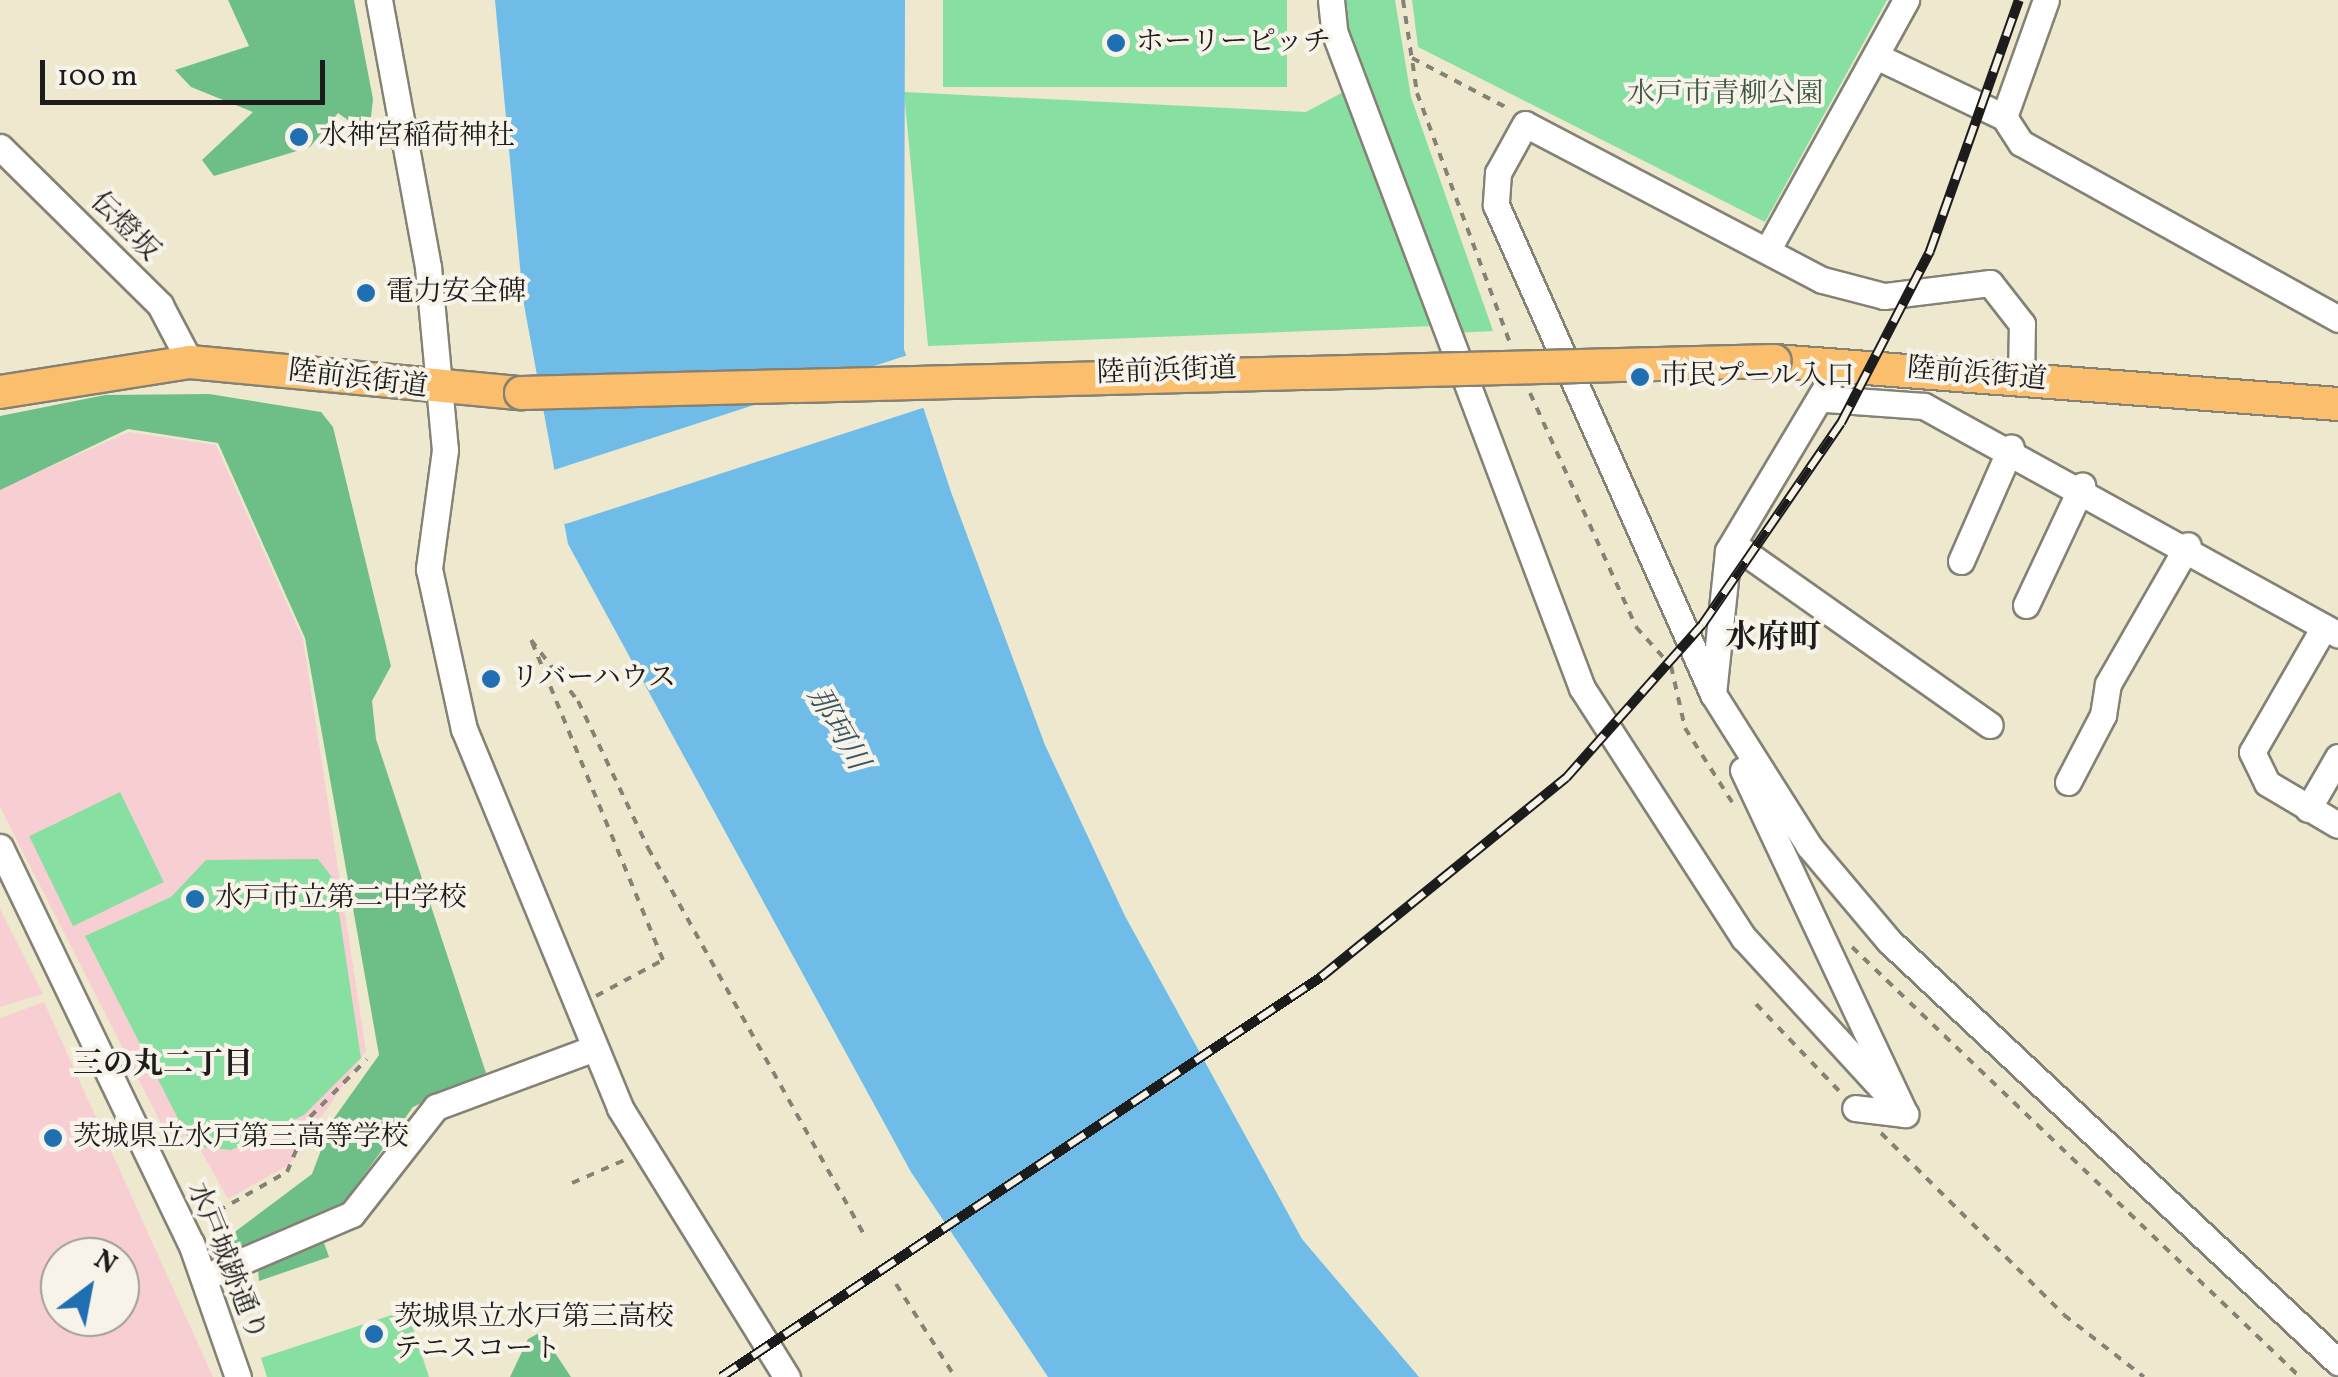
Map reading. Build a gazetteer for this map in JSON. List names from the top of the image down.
{
  "streets": {
    "main road": ["陸前浜街道"],
    "street": ["伝燈坂", "水戸城跡通り"]
  },
  "crossings": [
    ["伝燈坂", "陸前浜街道"]
  ],
  "districts": ["水府町", "三の丸二丁目"],
  "water": ["那珂川"],
  "parks": ["水戸市青柳公園"],
  "places": [
    "ホーリーピッチ",
    "水神宮稲荷神社",
    "電力安全碑",
    "市民プール入口",
    "リバーハウス",
    "水戸市立第二中学校",
    "茨城県立水戸第三高等学校",
    "茨城県立水戸第三高校 テニスコート"
  ],
  "scale_bar": "100 m",
  "north": "top right"
}
